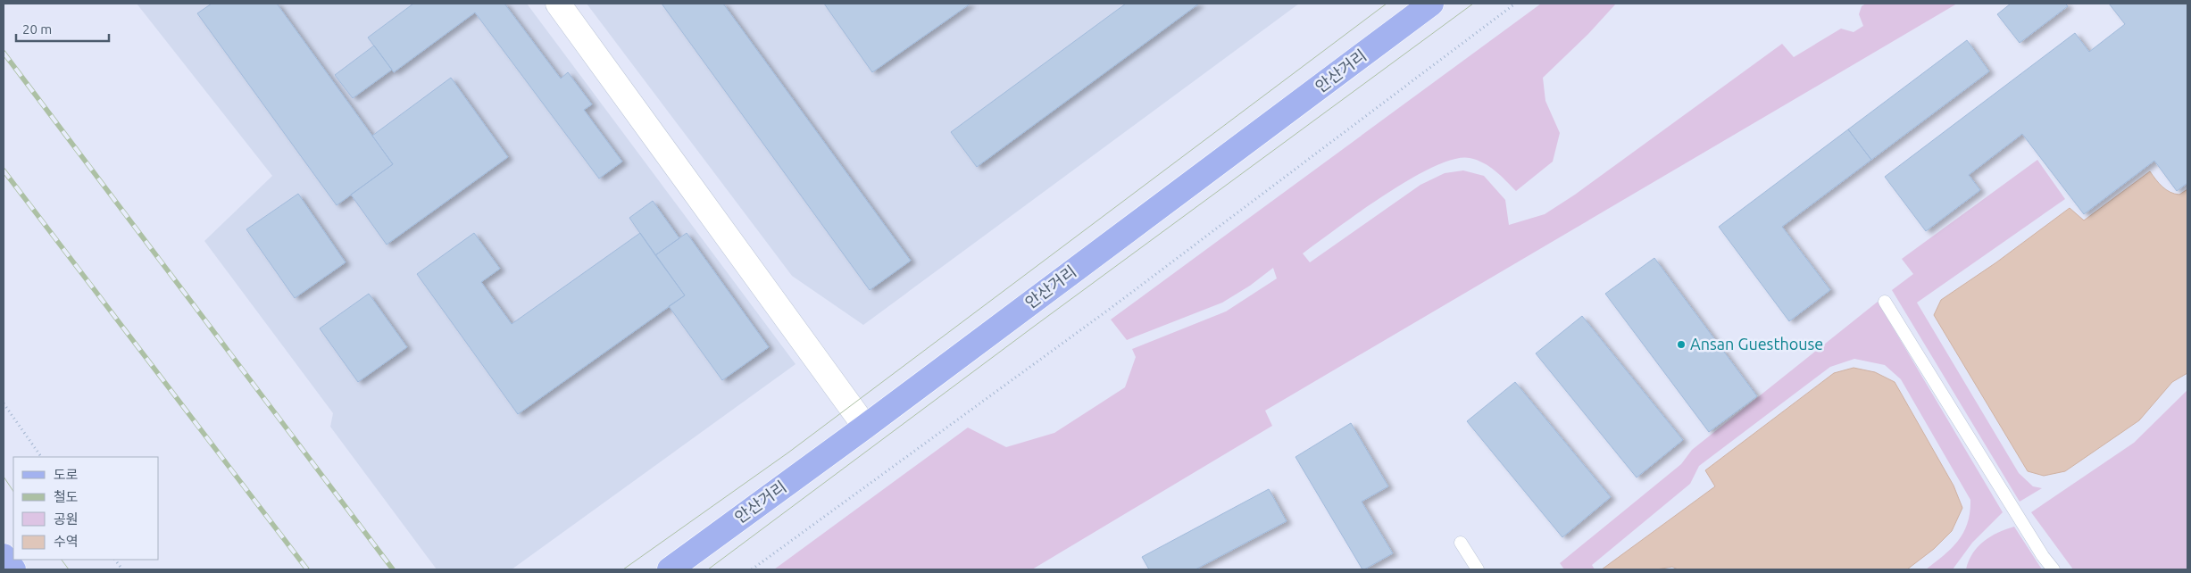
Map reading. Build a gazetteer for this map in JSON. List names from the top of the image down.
{
  "streets": {
    "main road": ["안산거리"]
  },
  "places": ["Ansan Guesthouse"],
  "legend": [
    "도로",
    "철도",
    "공원",
    "수역"
  ],
  "scale_bar": "20 m"
}
